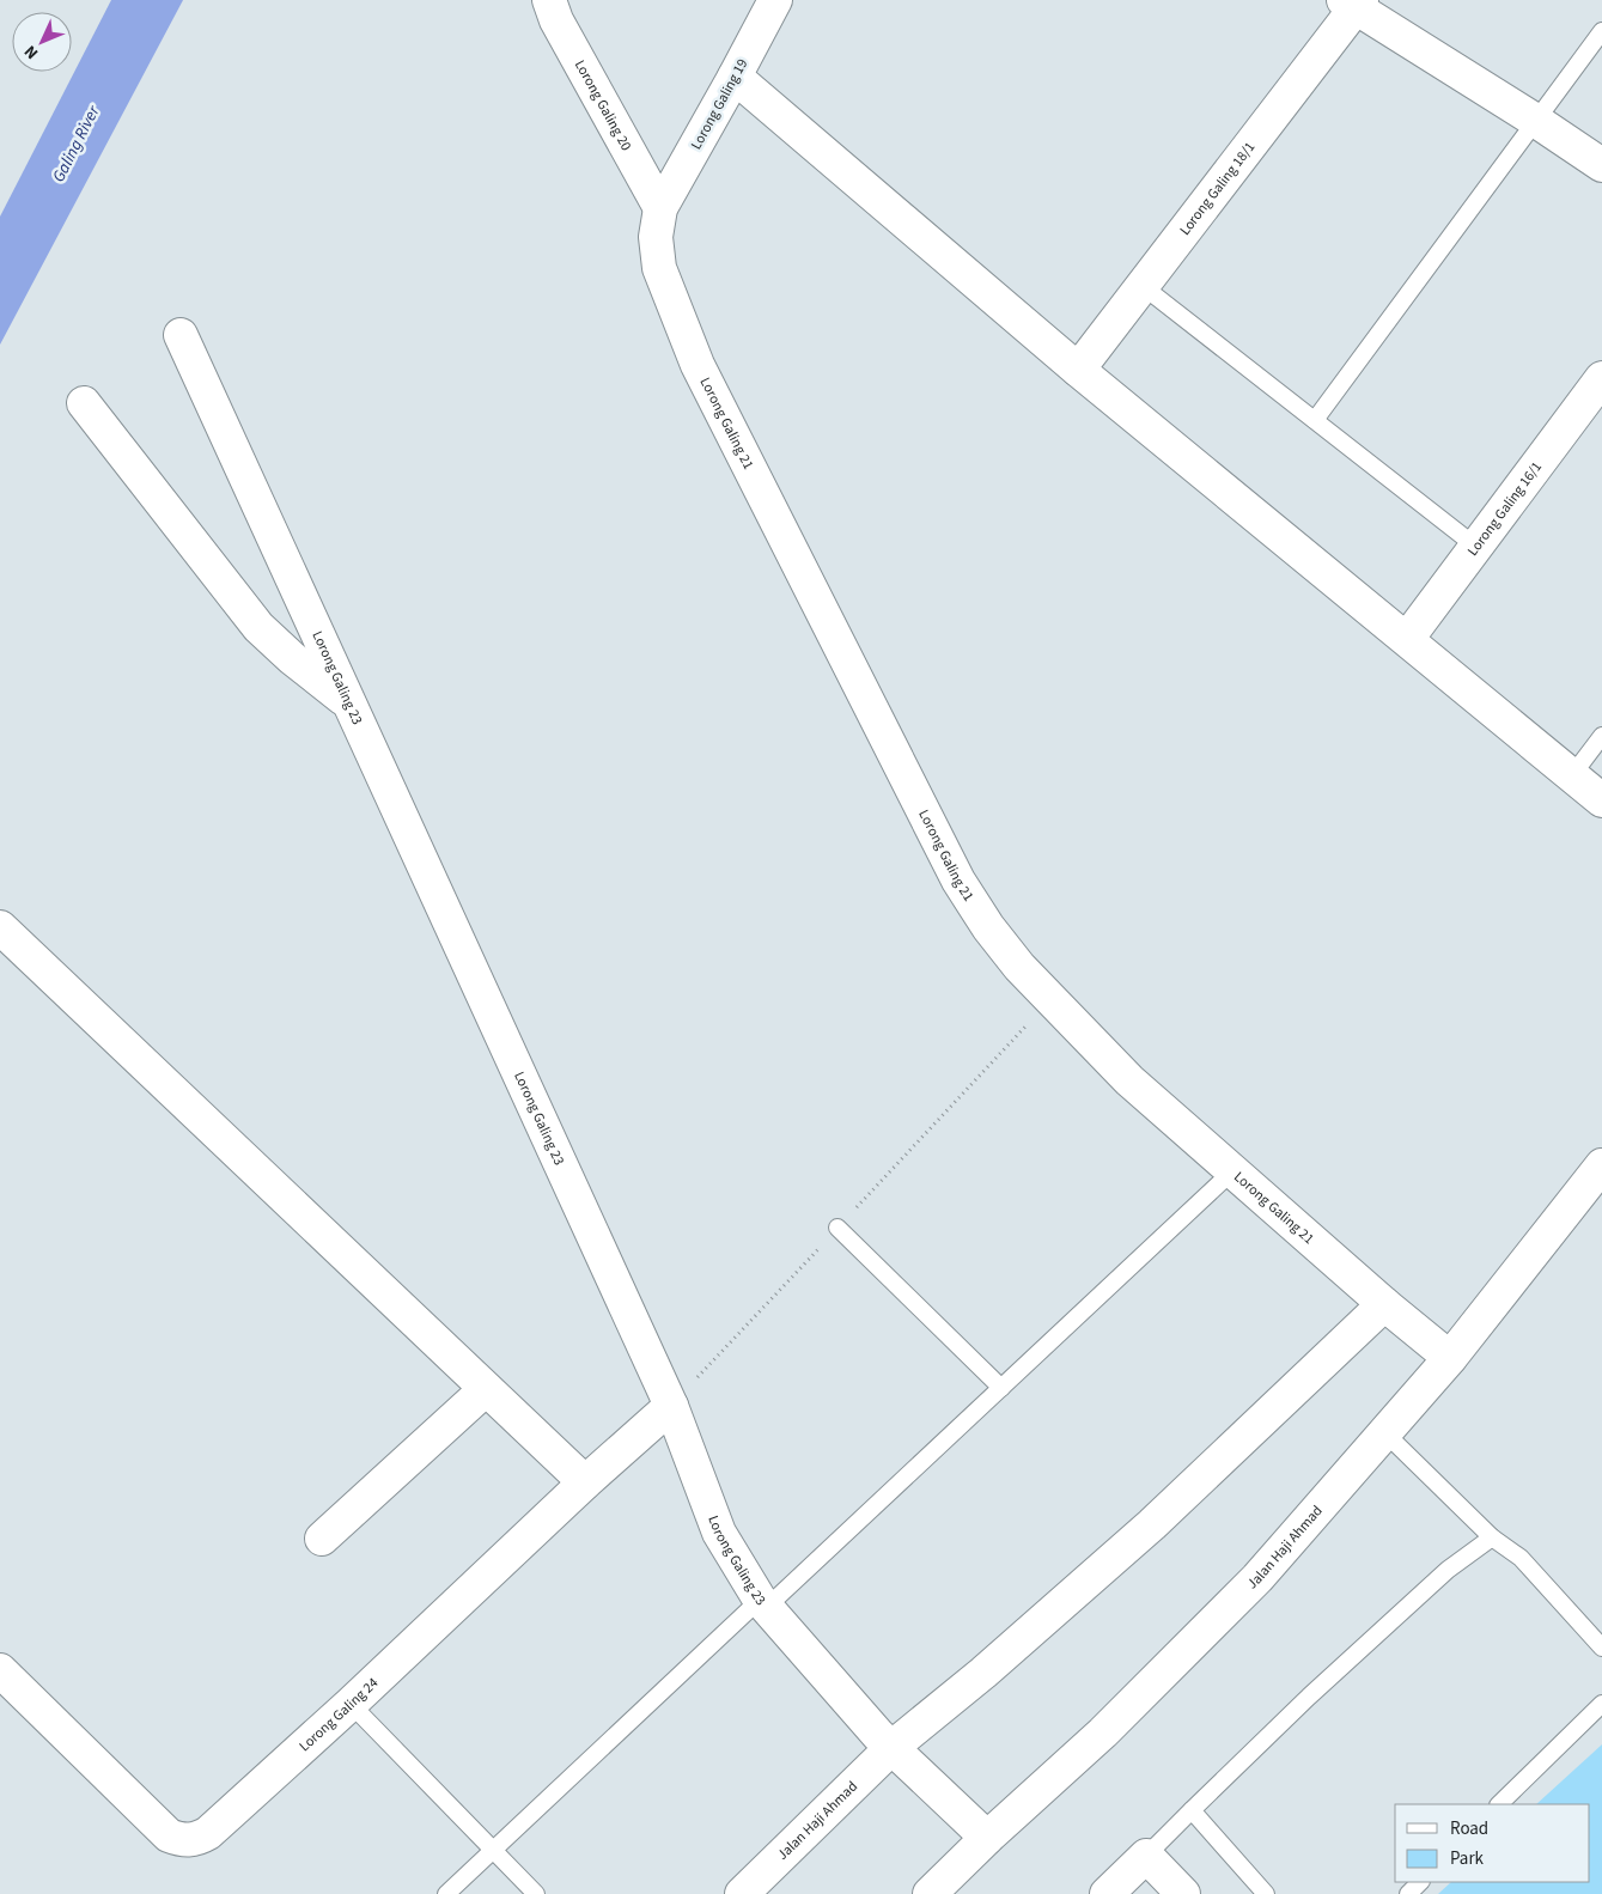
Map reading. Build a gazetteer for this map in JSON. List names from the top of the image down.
{
  "streets": {
    "street": [
      "Lorong Galing 20",
      "Lorong Galing 19",
      "Lorong Galing 18/1",
      "Lorong Galing 21",
      "Lorong Galing 16/1",
      "Lorong Galing 23",
      "Jalan Haji Ahmad",
      "Lorong Galing 24"
    ]
  },
  "crossings": [
    ["Lorong Galing 20", "Lorong Galing 19"],
    ["Lorong Galing 20", "Lorong Galing 21"],
    ["Lorong Galing 19", "Lorong Galing 21"],
    ["Lorong Galing 21", "Jalan Haji Ahmad"],
    ["Lorong Galing 23", "Jalan Haji Ahmad"],
    ["Lorong Galing 23", "Lorong Galing 24"]
  ],
  "water": ["Galing River"],
  "legend": ["Road", "Park"],
  "north": "bottom left"
}
